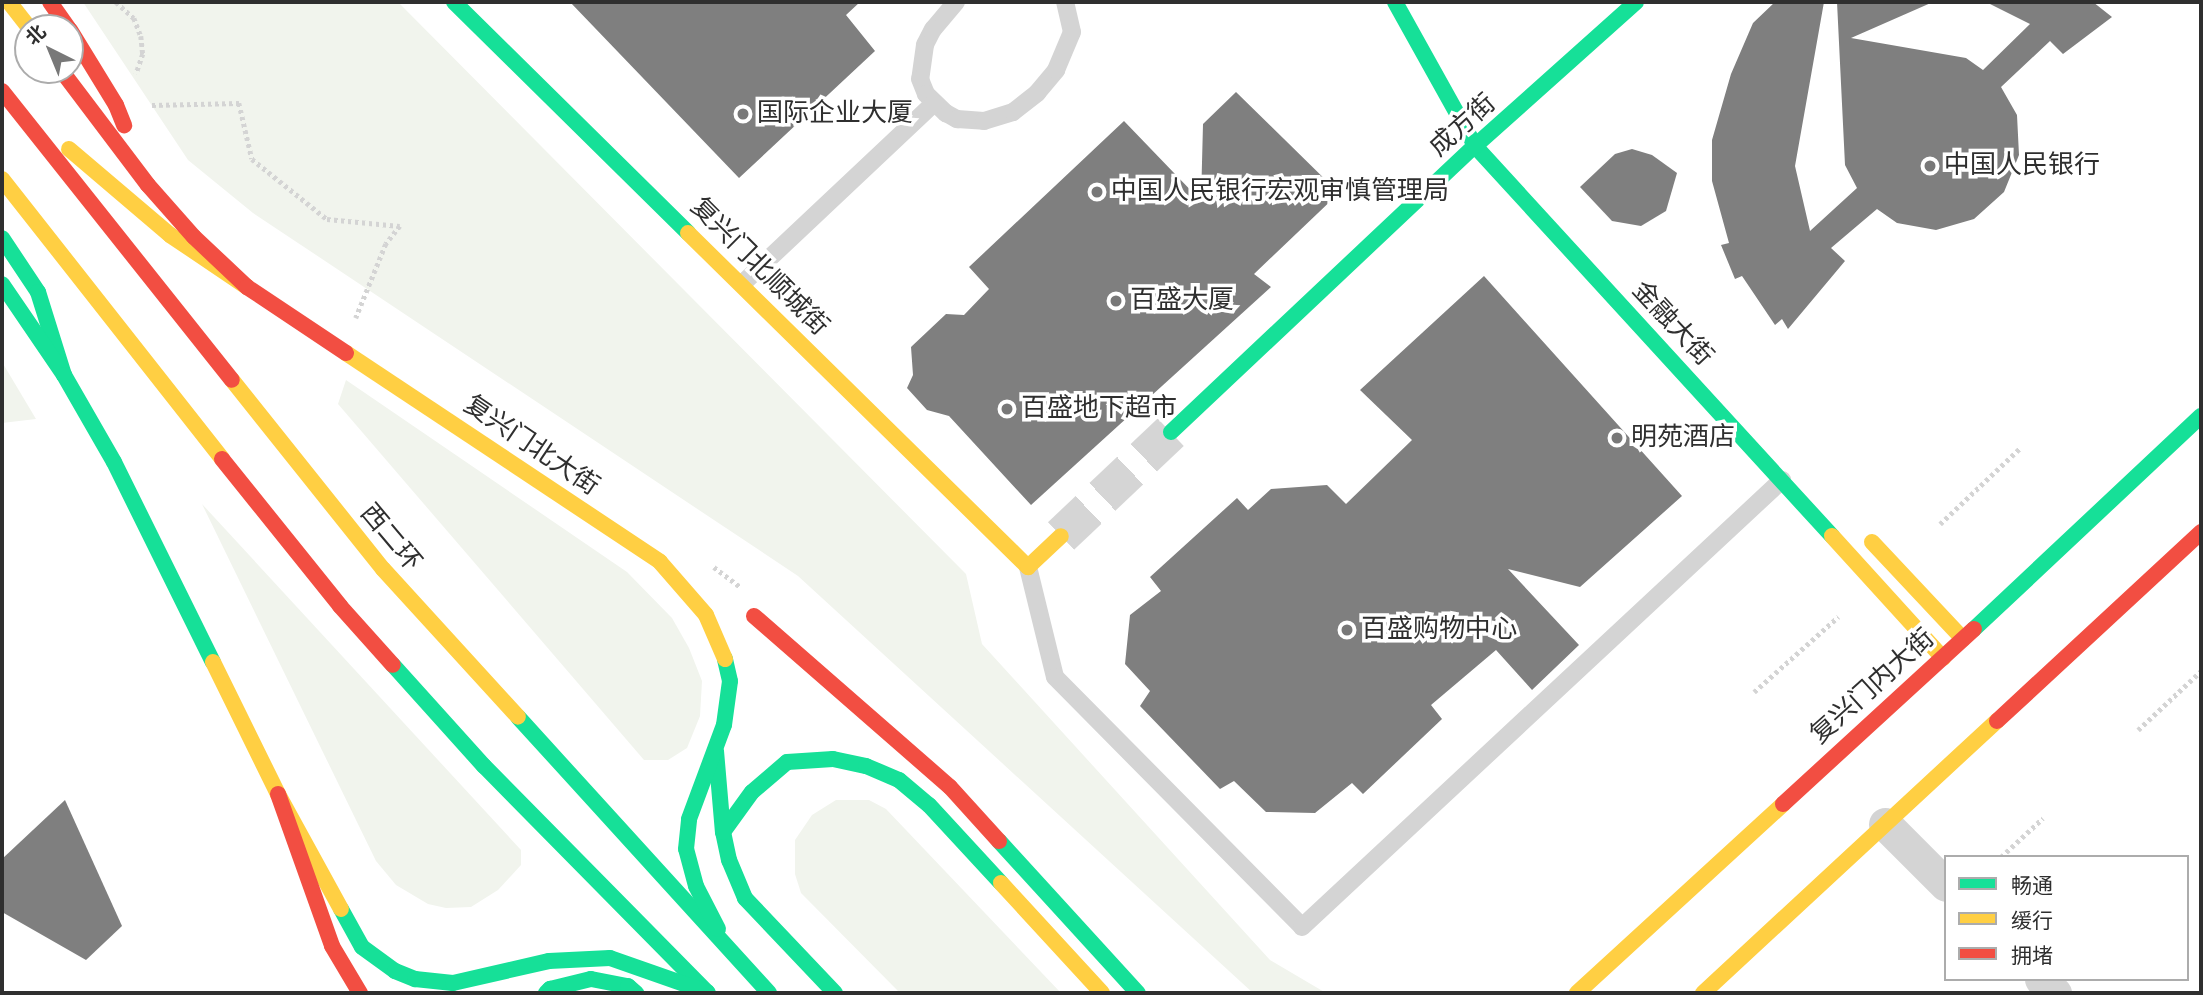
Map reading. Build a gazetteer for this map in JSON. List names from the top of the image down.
{
  "streets": {
    "main road": [
      "成方街",
      "复兴门北顺城街",
      "金融大街",
      "复兴门北大街",
      "西二环",
      "复兴门内大街"
    ]
  },
  "crossings": [
    ["成方街", "金融大街"],
    ["金融大街", "复兴门内大街"],
    ["复兴门北大街", "西二环"]
  ],
  "places": [
    "国际企业大厦",
    "中国人民银行",
    "中国人民银行宏观审慎管理局",
    "百盛大厦",
    "百盛地下超市",
    "明苑酒店",
    "百盛购物中心"
  ],
  "legend": ["畅通", "缓行", "拥堵"],
  "north": "top left"
}
